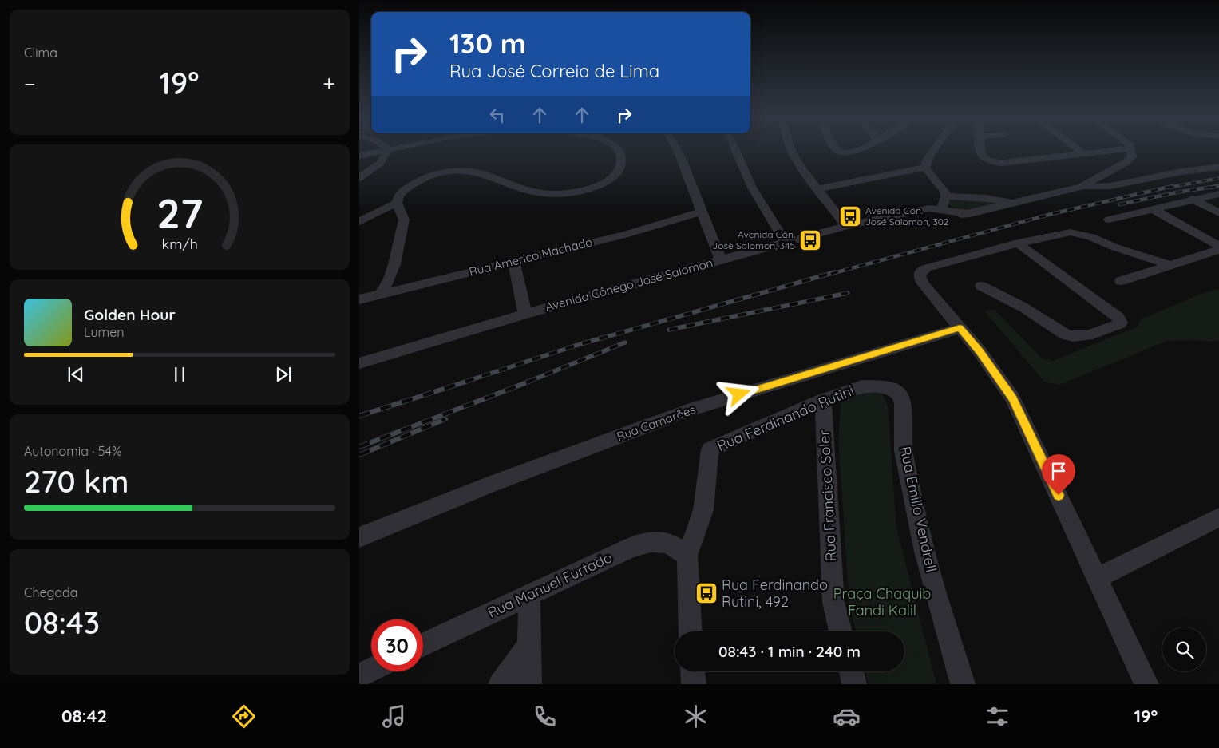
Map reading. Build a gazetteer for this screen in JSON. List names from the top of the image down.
{
  "streets": {
    "street": [
      "Rua Americo Machado",
      "Avenida Cônego José Salomon",
      "Rua Ferdinando Rutini",
      "Rua Camarões",
      "Rua Francisco Soler",
      "Rua Emilio Vendrell",
      "Rua Manuel Furtado"
    ]
  },
  "crossings": [
    ["Rua Ferdinando Rutini", "Rua Francisco Soler"],
    ["Rua Ferdinando Rutini", "Rua Emilio Vendrell"],
    ["Rua Ferdinando Rutini", "Rua Manuel Furtado"]
  ],
  "parks": ["Praça Chaquib Fandi Kalil"],
  "places": {
    "bus stop": ["Avenida Côn. José Salomon, 302", "Avenida Côn. José Salomon, 345", "Rua Ferdinando Rutini, 492"]
  },
  "page": {
    "tile": [
      "Clima",
      ["Autonomia · 54%", "270 km"],
      ["Chegada", "08:43"]
    ],
    "turn": ["130 m", "Rua José Correia de Lima"],
    "heat": ["−", "19°", "+"],
    "song": ["Golden Hour", "Lumen"],
    "limit": "30",
    "trip": "08:43 · 1 min · 240 m",
    "tabs": ["08:42", "19°"],
    "gauge": ["27", "km/h"]
  }
}
